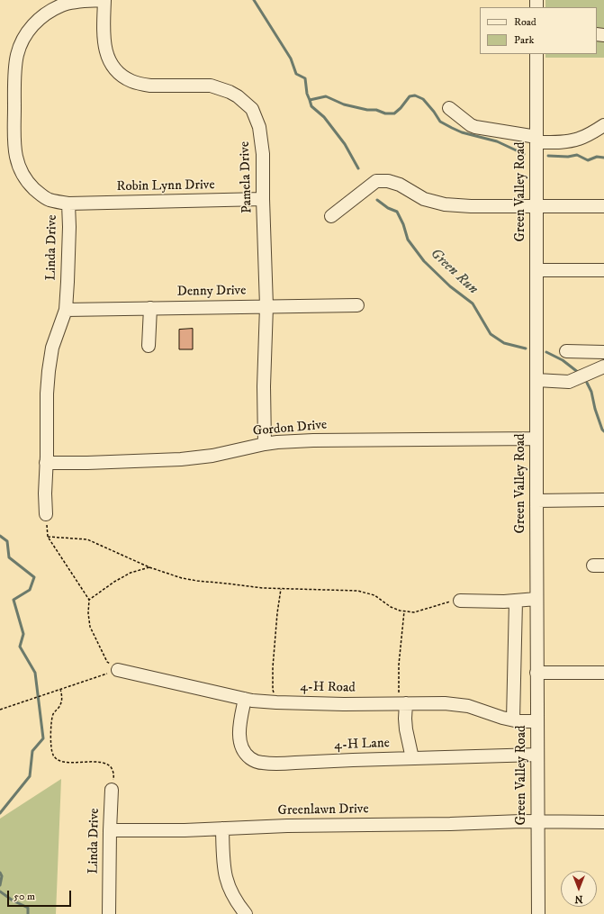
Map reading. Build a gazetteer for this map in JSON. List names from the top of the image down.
{
  "streets": {
    "street": [
      "Pamela Drive",
      "Robin Lynn Drive",
      "Green Valley Road",
      "Linda Drive",
      "Denny Drive",
      "Gordon Drive",
      "4-H Road",
      "4-H Lane",
      "Greenlawn Drive"
    ]
  },
  "crossings": [
    ["Pamela Drive", "Robin Lynn Drive"],
    ["Pamela Drive", "Linda Drive"],
    ["Pamela Drive", "Denny Drive"],
    ["Pamela Drive", "Gordon Drive"],
    ["Robin Lynn Drive", "Linda Drive"],
    ["Green Valley Road", "Gordon Drive"],
    ["Green Valley Road", "4-H Road"],
    ["Green Valley Road", "4-H Lane"],
    ["Green Valley Road", "Greenlawn Drive"],
    ["Linda Drive", "Denny Drive"],
    ["Linda Drive", "Gordon Drive"],
    ["Linda Drive", "Greenlawn Drive"],
    ["4-H Road", "4-H Lane"]
  ],
  "water": ["Green Run"],
  "legend": ["Road", "Park"],
  "scale_bar": "50 m",
  "north": "bottom"
}
